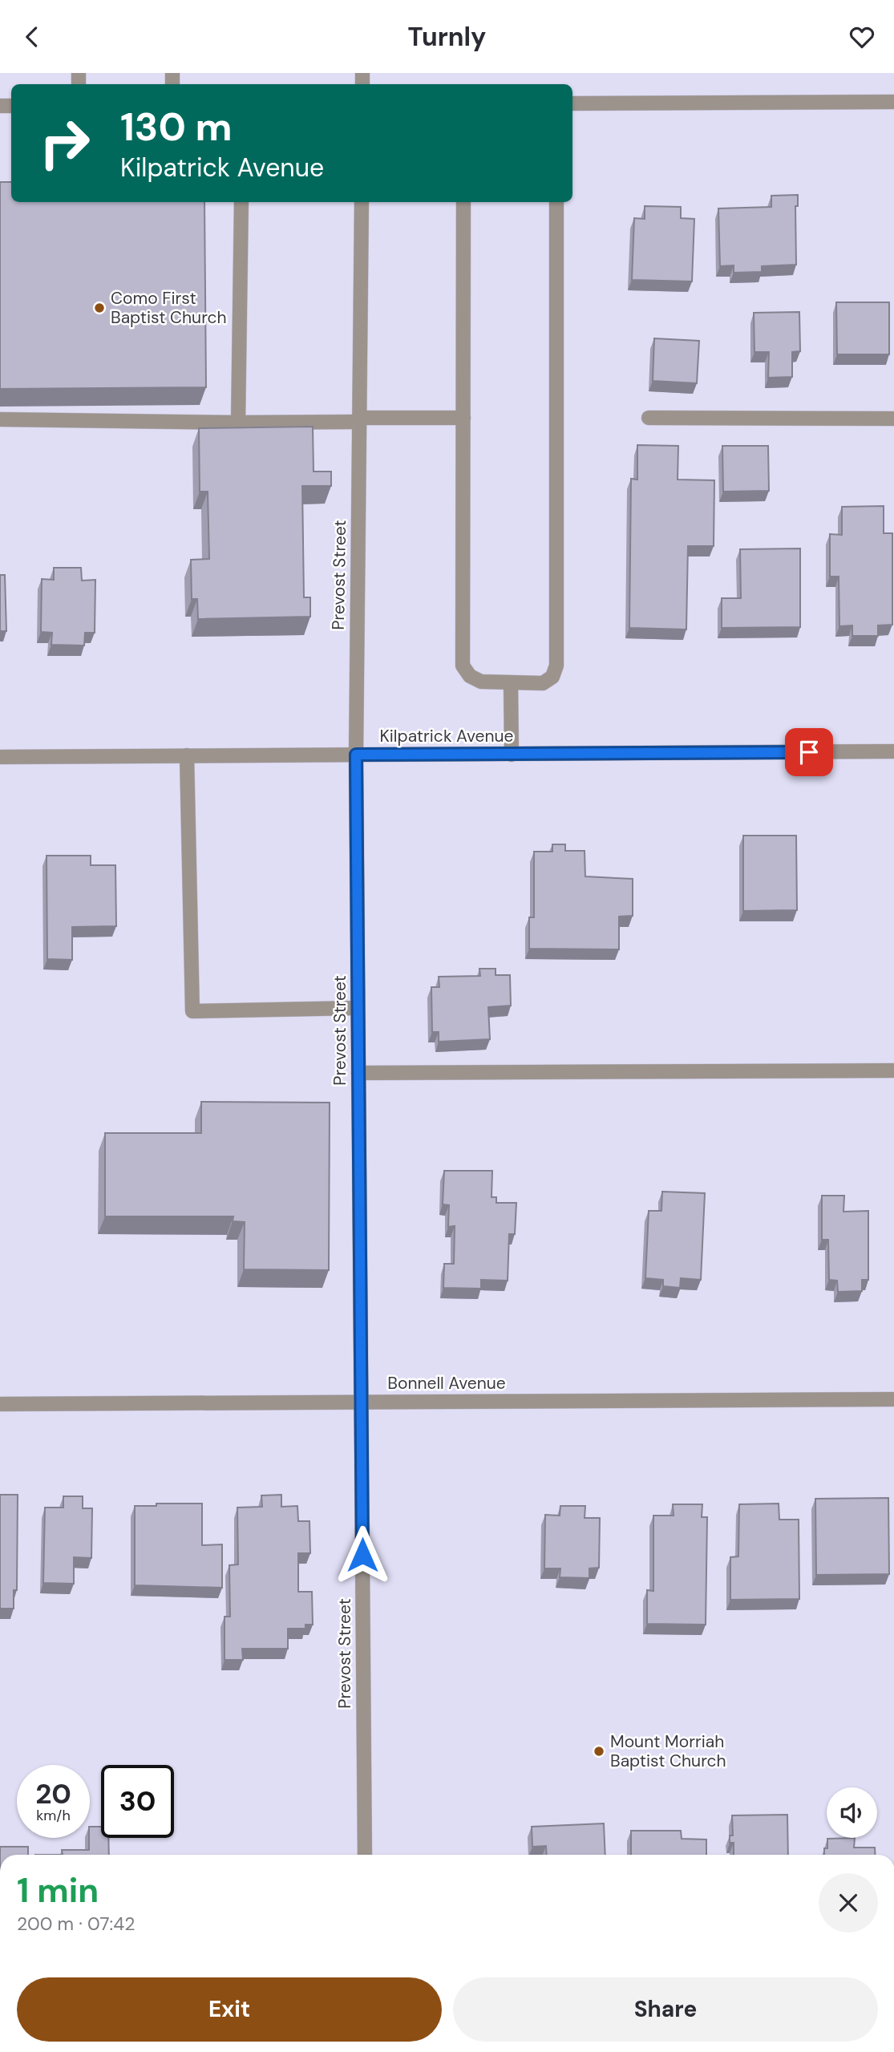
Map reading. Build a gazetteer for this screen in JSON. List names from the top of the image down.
{
  "streets": {
    "street": ["Prevost Street", "Kilpatrick Avenue", "Bonnell Avenue"]
  },
  "crossings": [
    ["Prevost Street", "Kilpatrick Avenue"],
    ["Prevost Street", "Bonnell Avenue"]
  ],
  "places": ["Como First Baptist Church", "Mount Morriah Baptist Church"],
  "page": {
    "header": "Turnly",
    "turn": ["130 m", "Kilpatrick Avenue"],
    "speed": "20 km/h",
    "limit": "30",
    "heading": ["1 min", "200 m · 07:42"],
    "buttons": ["Exit", "Share"]
  }
}
